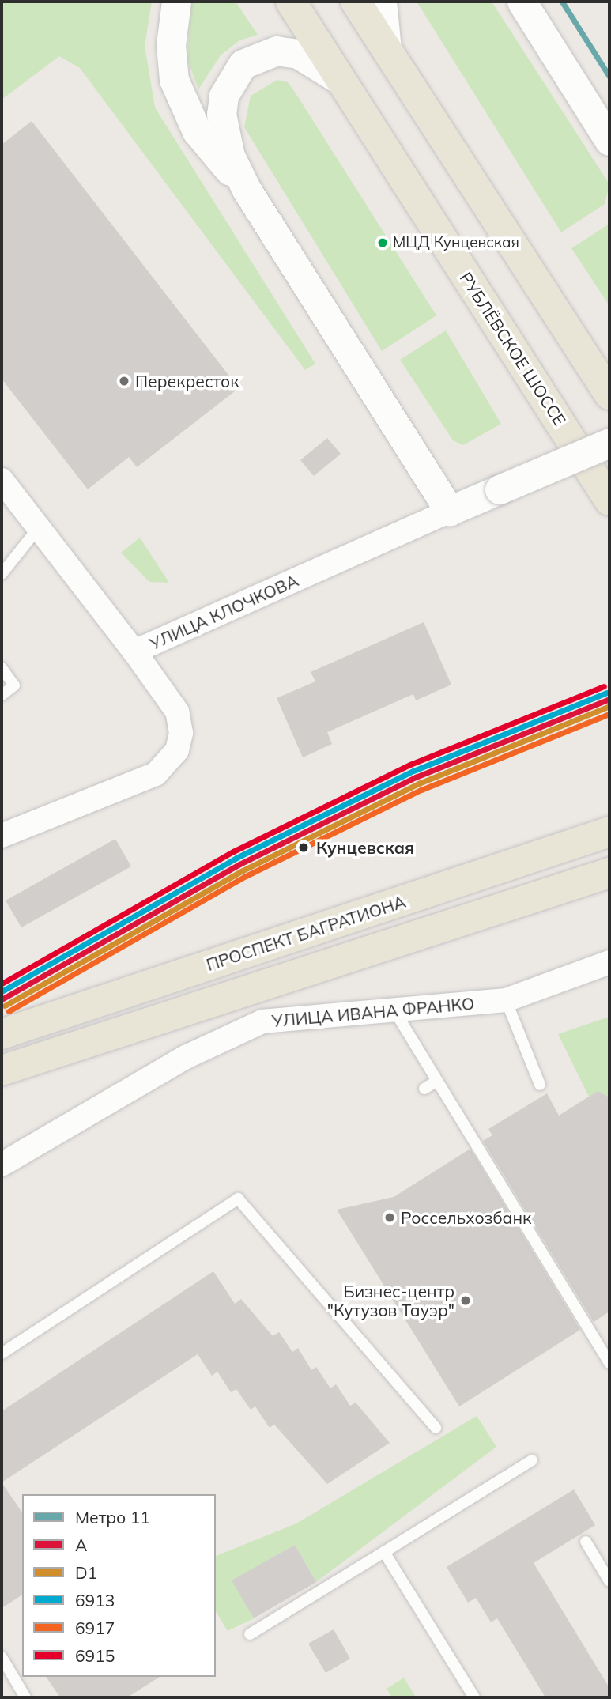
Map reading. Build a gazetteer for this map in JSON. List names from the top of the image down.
{
  "streets": {
    "main road": ["РУБЛЁВСКОЕ ШОССЕ", "ПРОСПЕКТ БАГРАТИОНА"],
    "street": ["УЛИЦА КЛОЧКОВА", "УЛИЦА ИВАНА ФРАНКО"]
  },
  "places": [
    "МЦД Кунцевская",
    "Перекресток",
    "Кунцевская",
    "Россельхозбанк",
    "Бизнес-центр \"Кутузов Тауэр\""
  ],
  "lines": [
    "metro line 11",
    "transit line 6915",
    "transit line 6913",
    "transit line A",
    "transit line D1",
    "transit line 6917"
  ],
  "legend": [
    "Метро 11",
    "A",
    "D1",
    "6913",
    "6917",
    "6915"
  ]
}
